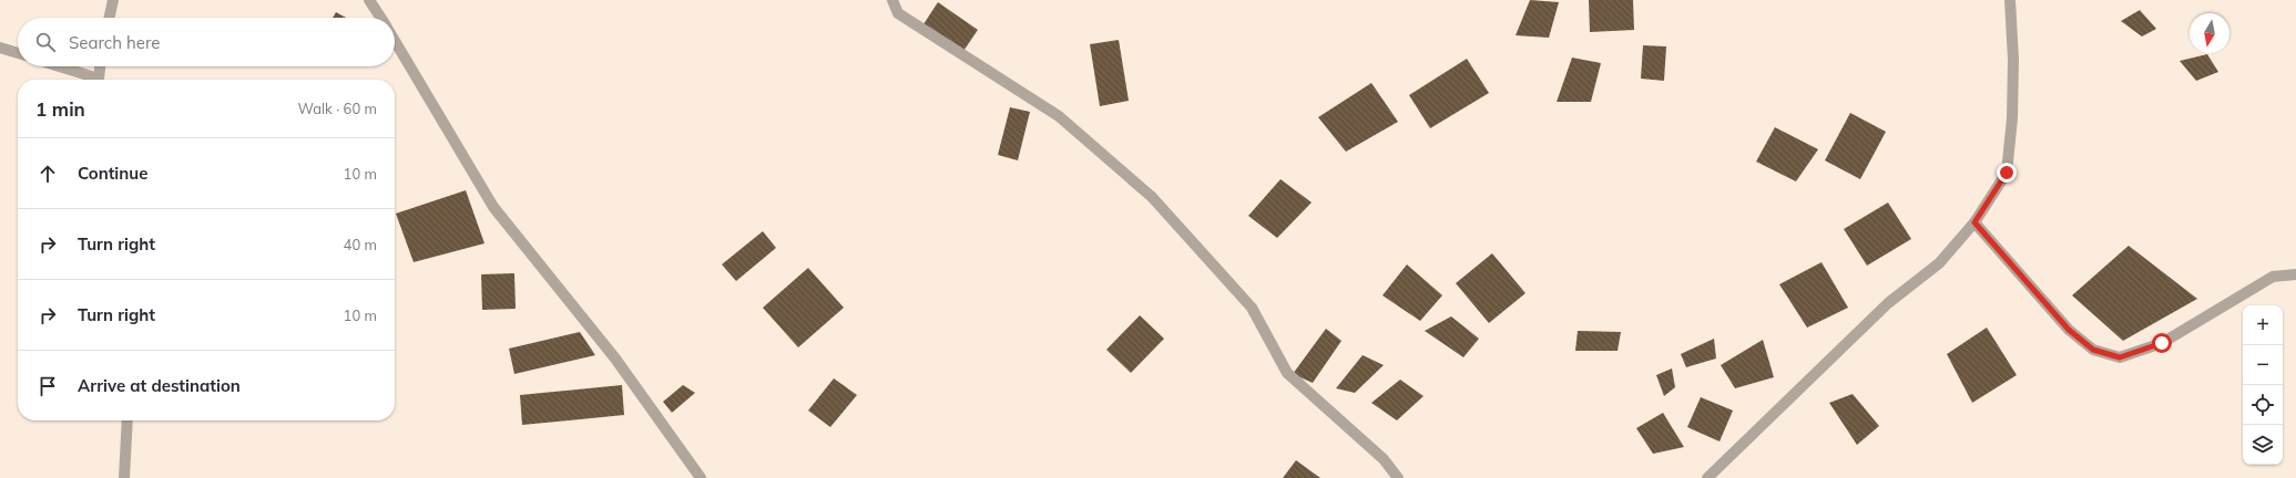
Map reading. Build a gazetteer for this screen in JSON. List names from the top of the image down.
{
  "north": "bottom",
  "page": {
    "search": "Search here",
    "heading": ["1 min", "Walk · 60 m"],
    "list": [
      ["Continue", "10 m"],
      ["Turn right", "40 m"],
      ["Turn right", "10 m"],
      "Arrive at destination"
    ],
    "map_buttons": ["+", "−"]
  }
}
